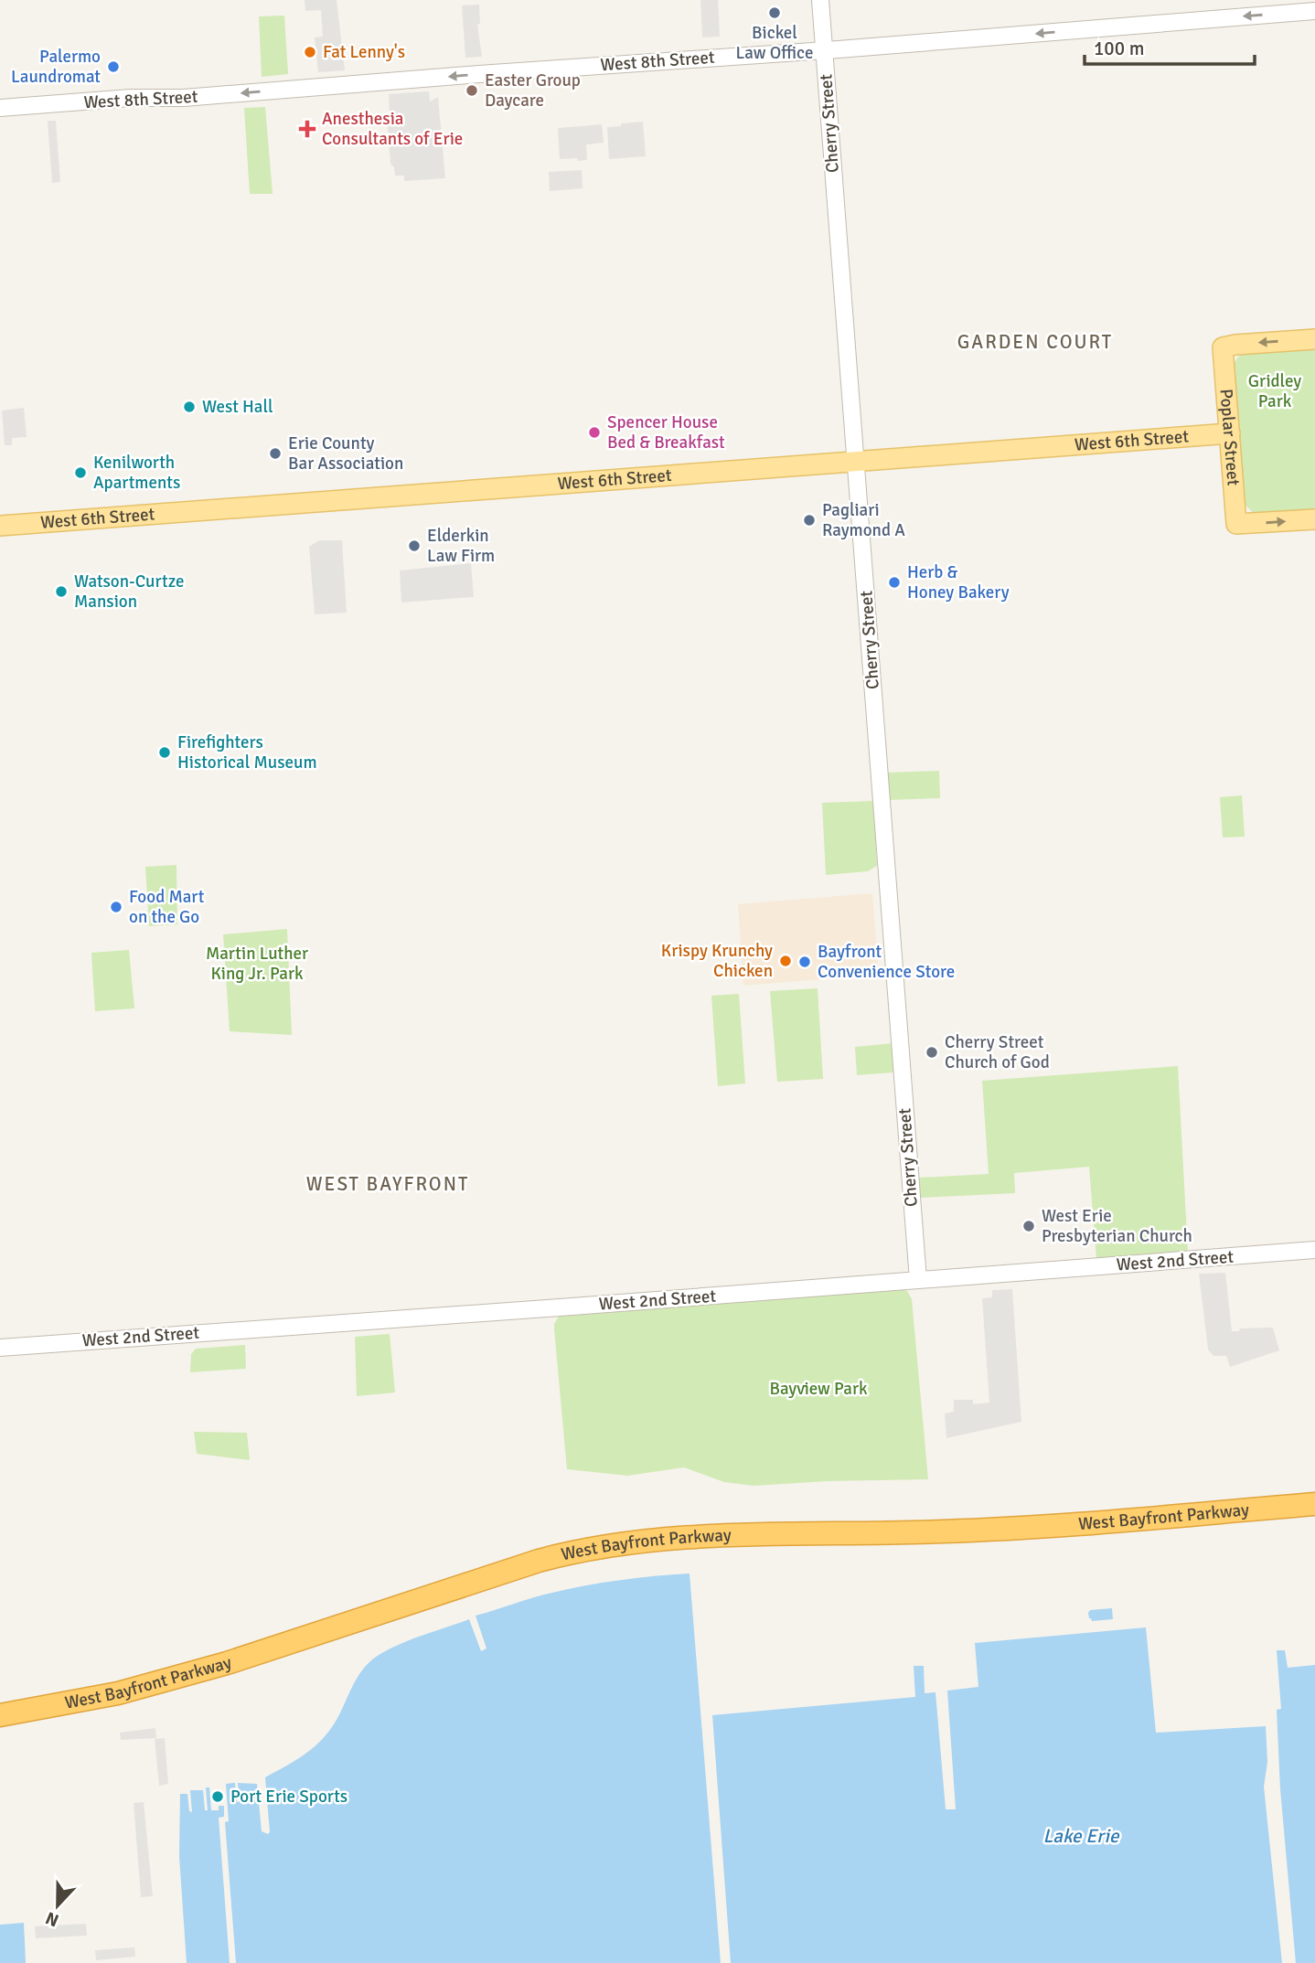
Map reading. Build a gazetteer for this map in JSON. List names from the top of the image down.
{
  "streets": {
    "highway": ["West Bayfront Parkway"],
    "main road": ["Poplar Street", "West 6th Street"],
    "street": ["West 8th Street", "Cherry Street", "West 2nd Street"]
  },
  "crossings": [
    ["West 8th Street", "Cherry Street"],
    ["Cherry Street", "West 6th Street"],
    ["Cherry Street", "West 2nd Street"],
    ["Poplar Street", "West 6th Street"]
  ],
  "one_way": ["West 8th Street"],
  "districts": ["GARDEN COURT", "WEST BAYFRONT"],
  "water": ["Lake Erie"],
  "parks": ["Gridley Park", "Martin Luther King Jr. Park", "Bayview Park"],
  "places": {
    "other": [
      "Bickel Law Office",
      "Fat Lenny's",
      "Palermo Laundromat",
      "Easter Group Daycare",
      "West Hall",
      "Spencer House Bed & Breakfast",
      "Erie County Bar Association",
      "Kenilworth Apartments",
      "Pagliari Raymond A",
      "Elderkin Law Firm",
      "Herb & Honey Bakery",
      "Watson-Curtze Mansion",
      "Firefighters Historical Museum",
      "Food Mart on the Go",
      "Krispy Krunchy Chicken",
      "Bayfront Convenience Store",
      "Cherry Street Church of God",
      "West Erie Presbyterian Church",
      "Port Erie Sports"
    ],
    "health": ["Anesthesia Consultants of Erie"]
  },
  "scale_bar": "100 m",
  "north": "bottom"
}
